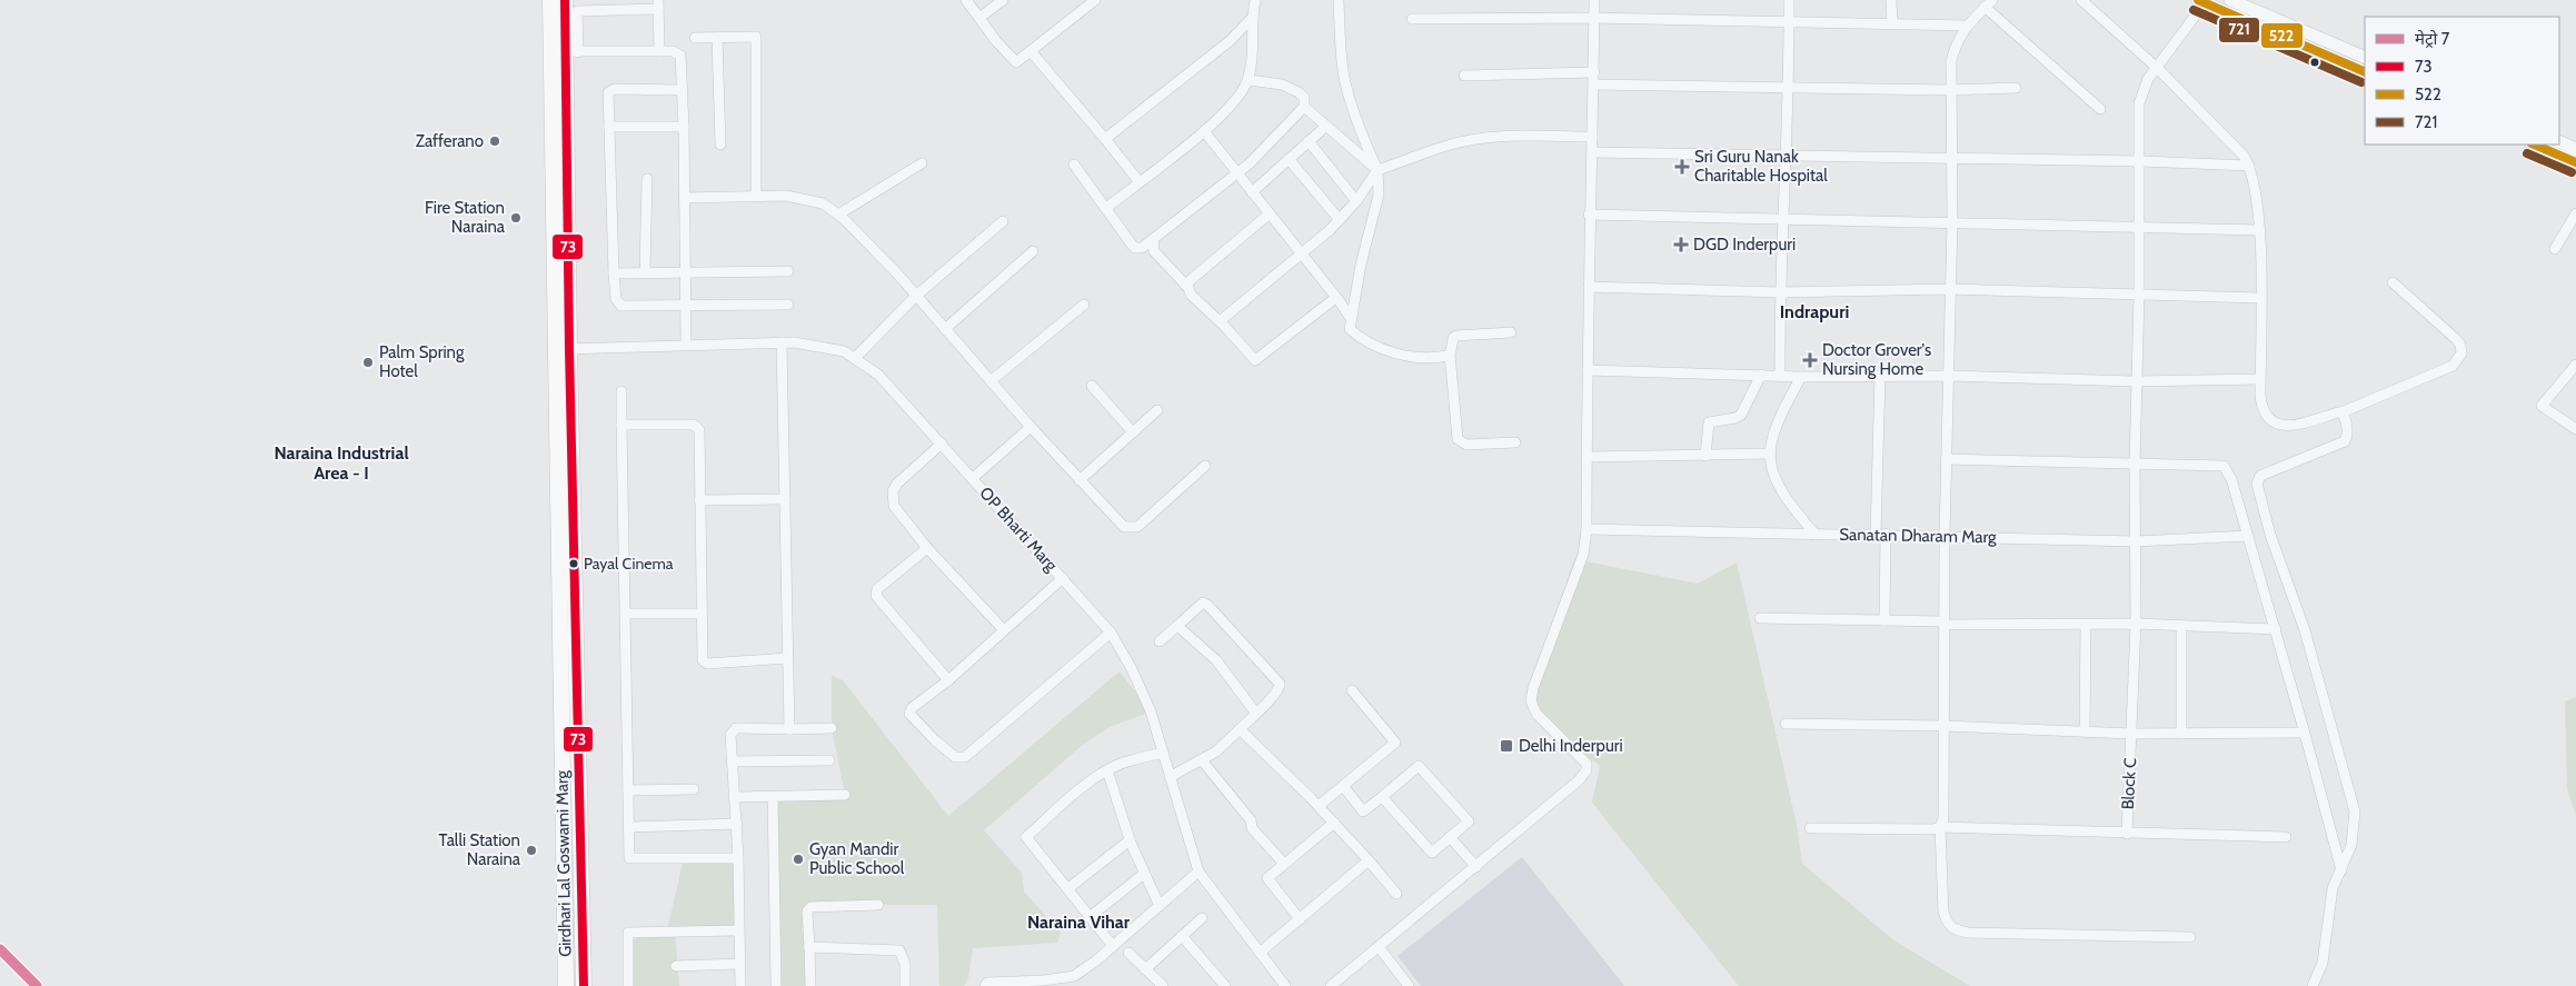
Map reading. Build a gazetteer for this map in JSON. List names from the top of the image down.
{
  "streets": {
    "main road": ["Girdhari Lal Goswami Marg"],
    "street": ["OP Bharti Marg", "Sanatan Dharam Marg", "Block C"]
  },
  "crossings": [
    ["OP Bharti Marg", "Girdhari Lal Goswami Marg"],
    ["Sanatan Dharam Marg", "Block C"]
  ],
  "districts": ["Indrapuri", "Naraina Industrial Area - I", "Naraina Vihar"],
  "places": {
    "other": [
      "Zafferano",
      "Fire Station Naraina",
      "Palm Spring Hotel",
      "Payal Cinema",
      "Talli Station Naraina",
      "Gyan Mandir Public School"
    ],
    "health": ["Sri Guru Nanak Charitable Hospital", "DGD Inderpuri", "Doctor Grover's Nursing Home"],
    "transit": ["Delhi Inderpuri"]
  },
  "lines": [
    "transit line 73",
    "transit line 522",
    "transit line 721",
    "metro line 7"
  ],
  "legend": [
    "मेट्रो 7",
    "73",
    "522",
    "721"
  ]
}
